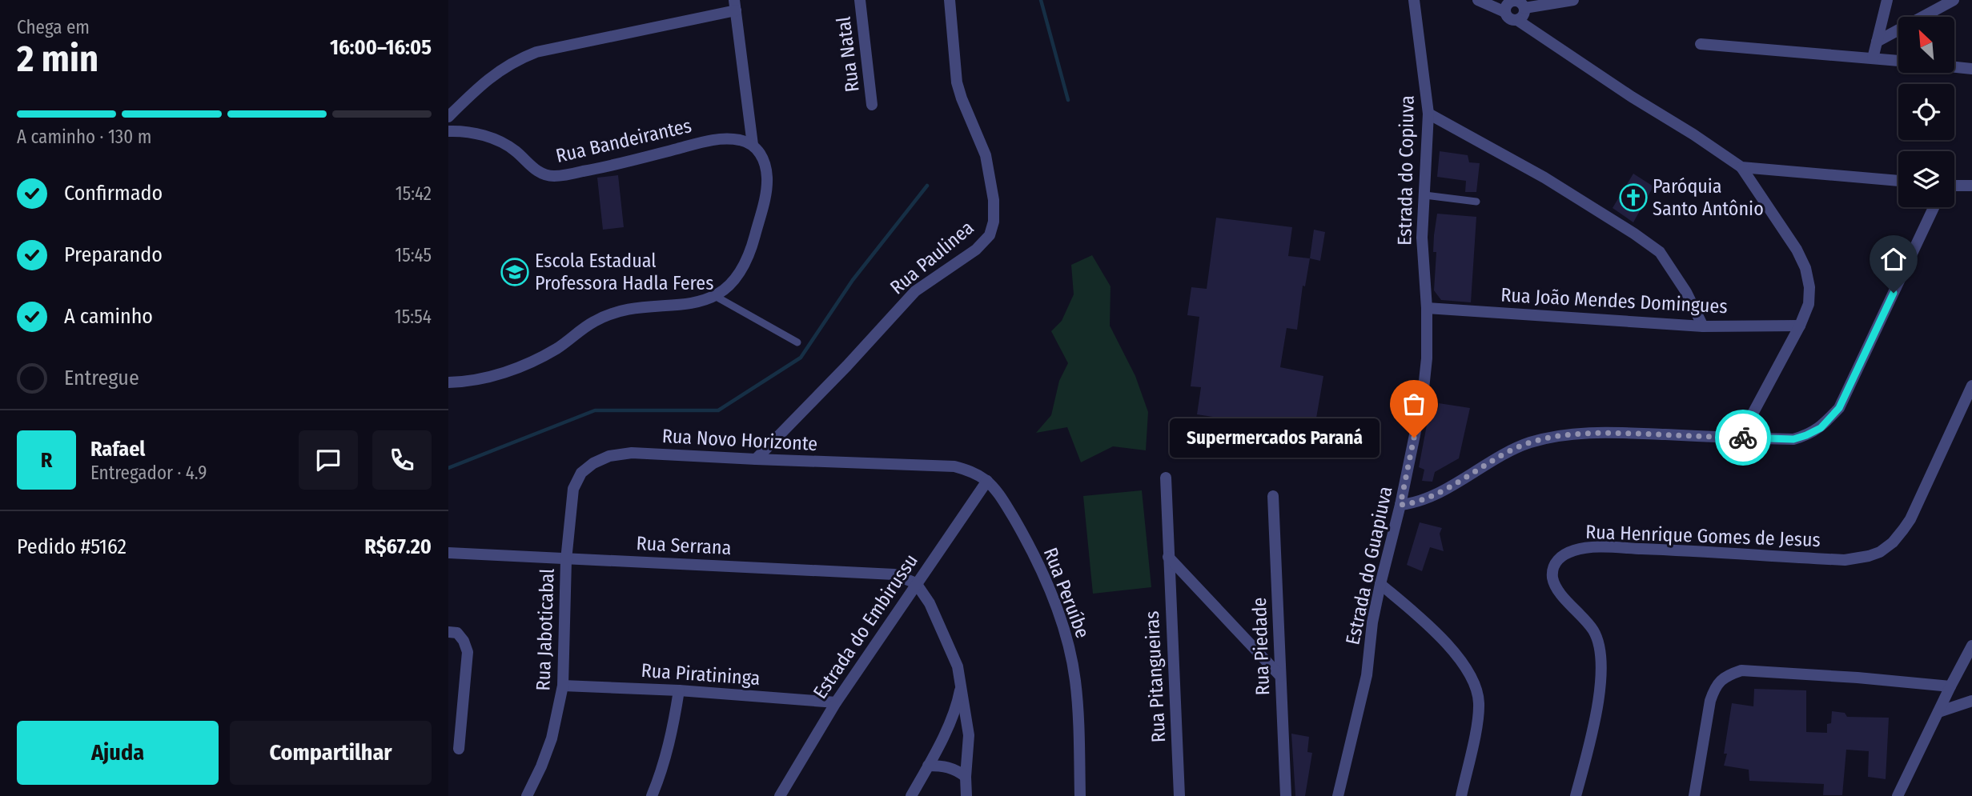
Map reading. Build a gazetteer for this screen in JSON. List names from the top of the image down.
{
  "streets": {
    "street": [
      "Rua Natal",
      "Rua Bandeirantes",
      "Estrada do Copiuva",
      "Rua Paulinea",
      "Rua João Mendes Domingues",
      "Rua Novo Horizonte",
      "Rua Henrique Gomes de Jesus",
      "Rua Serrana",
      "Estrada do Guapiuva",
      "Rua Peruíbe",
      "Estrada do Embirussu",
      "Rua Jaboticabal",
      "Rua Piedade",
      "Rua Piratininga",
      "Rua Pitangueiras"
    ]
  },
  "crossings": [
    ["Estrada do Copiuva", "Rua João Mendes Domingues"],
    ["Estrada do Copiuva", "Estrada do Guapiuva"],
    ["Rua Paulinea", "Rua Novo Horizonte"],
    ["Rua João Mendes Domingues", "Estrada do Guapiuva"],
    ["Rua Novo Horizonte", "Rua Serrana"],
    ["Rua Novo Horizonte", "Rua Peruíbe"],
    ["Rua Novo Horizonte", "Estrada do Embirussu"],
    ["Rua Novo Horizonte", "Rua Jaboticabal"],
    ["Rua Serrana", "Estrada do Embirussu"],
    ["Rua Serrana", "Rua Jaboticabal"],
    ["Rua Peruíbe", "Estrada do Embirussu"],
    ["Estrada do Embirussu", "Rua Piratininga"],
    ["Rua Jaboticabal", "Rua Piratininga"]
  ],
  "places": {
    "church": ["Paróquia Santo Antônio"],
    "school or university": ["Escola Estadual Professora Hadla Feres"],
    "other": ["Supermercados Paraná"]
  },
  "north": "top left",
  "page": {
    "heading": ["2 min", "Chega em", "16:00–16:05"],
    "panel": [
      "Rafael",
      "Entregador · 4.9",
      "Pedido #5162",
      "R$67.20"
    ],
    "bar": "A caminho · 130 m",
    "list": [
      ["Confirmado", "15:42"],
      ["Preparando", "15:45"],
      ["A caminho", "15:54"],
      "Entregue"
    ],
    "bubble": "Supermercados Paraná",
    "round": "R",
    "buttons": ["Ajuda", "Compartilhar"]
  }
}
